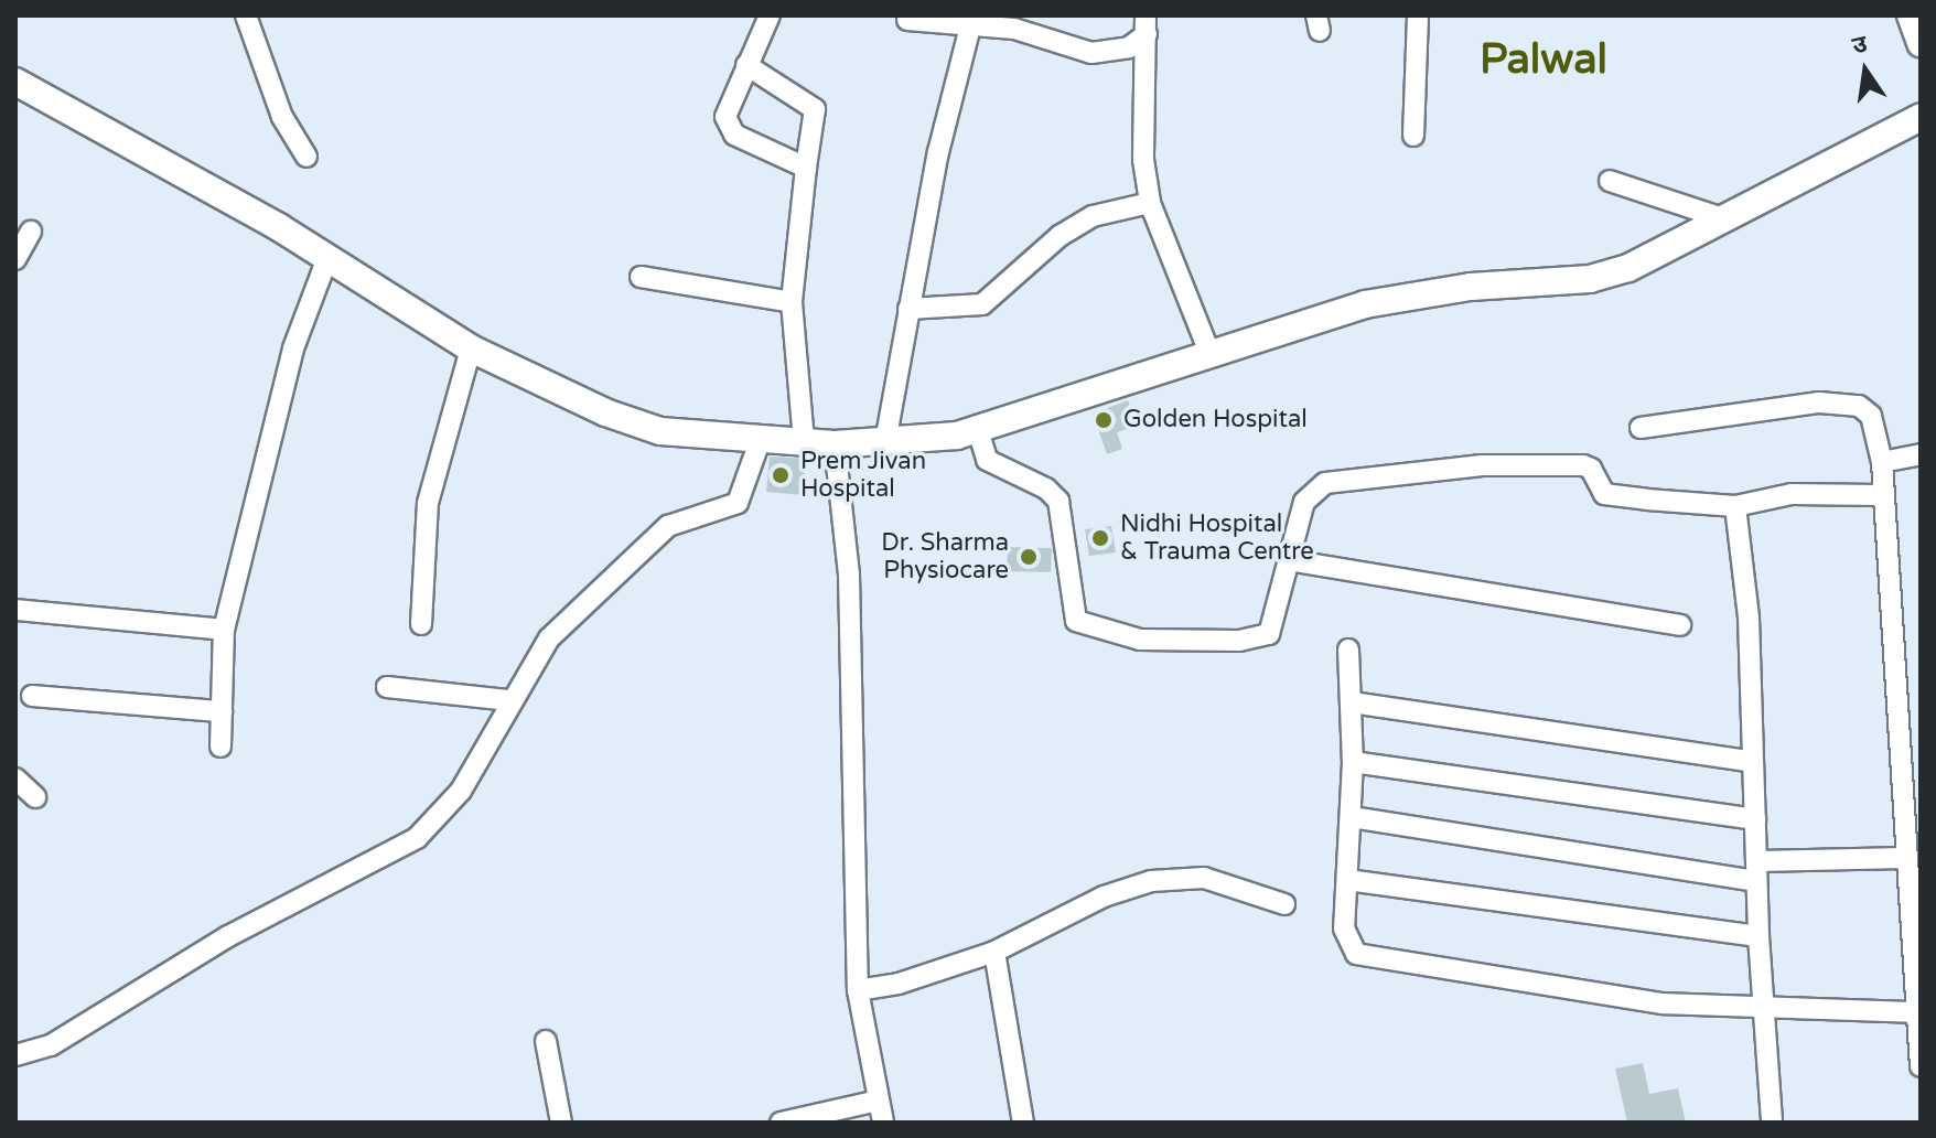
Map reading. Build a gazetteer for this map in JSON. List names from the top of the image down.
{
  "districts": ["Palwal"],
  "places": [
    "Golden Hospital",
    "Prem Jivan Hospital",
    "Nidhi Hospital & Trauma Centre",
    "Dr. Sharma Physiocare"
  ],
  "north": "top"
}
